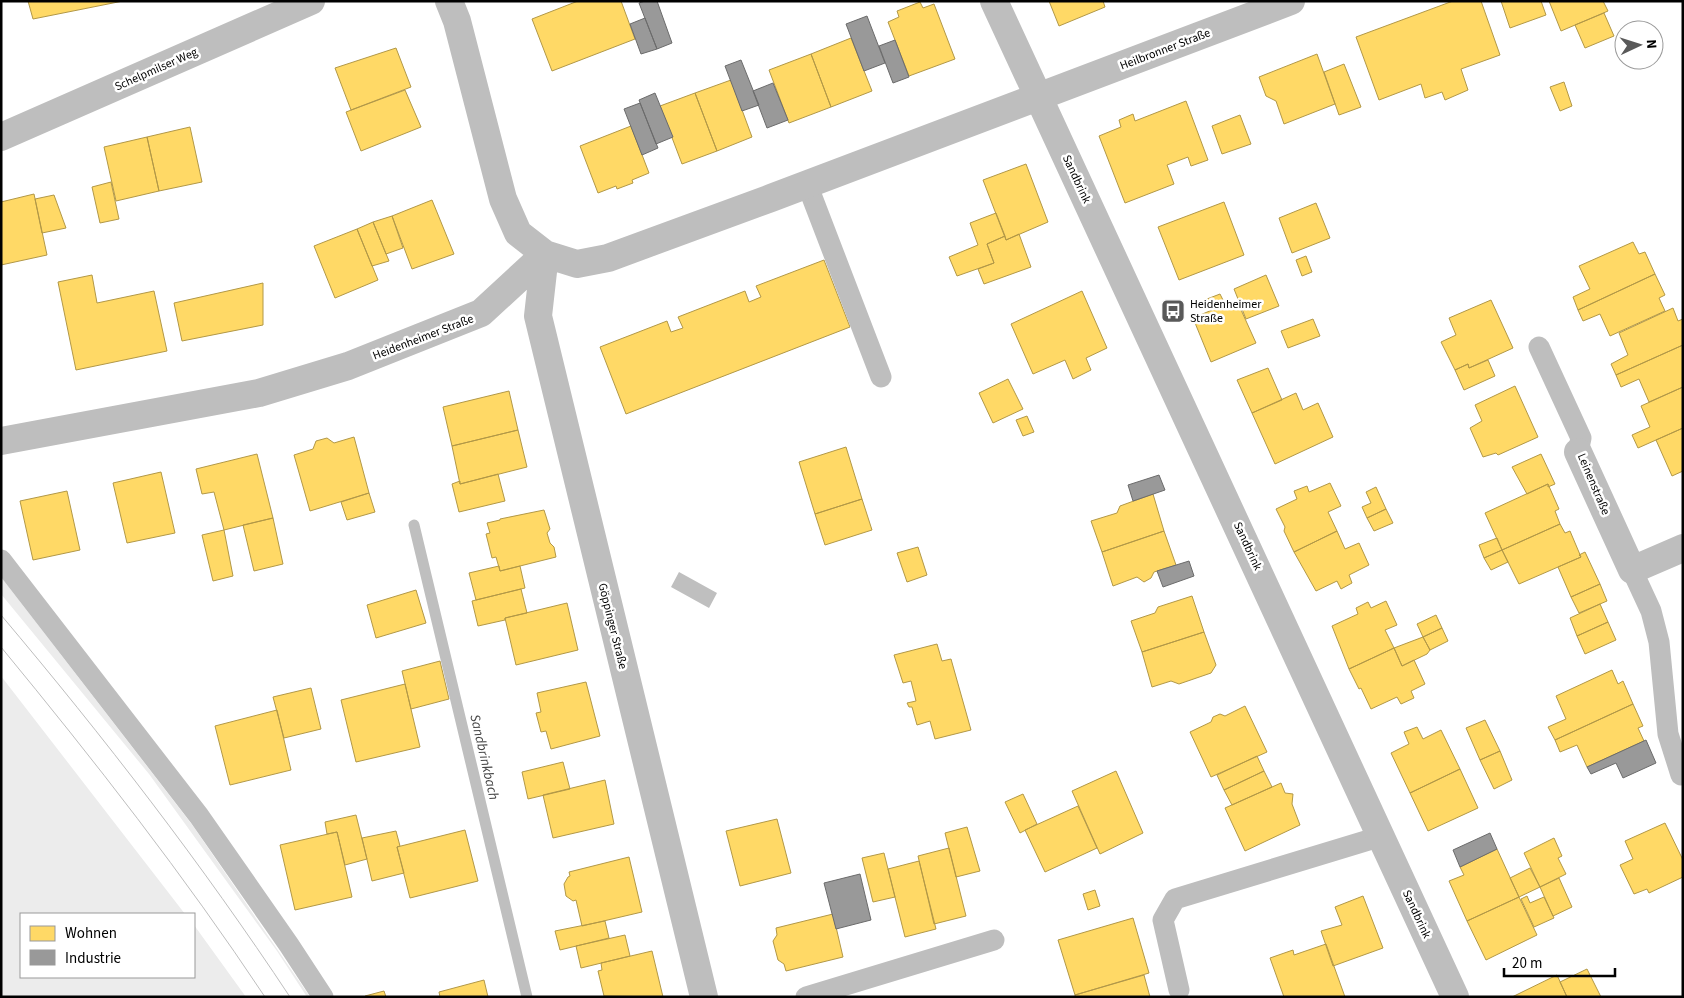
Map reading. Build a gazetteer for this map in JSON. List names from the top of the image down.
{
  "streets": {
    "street": [
      "Heilbronner Straße",
      "Schelpmilser Weg",
      "Sandbrink",
      "Heidenheimer Straße",
      "Leinenstraße",
      "Göppinger Straße"
    ]
  },
  "crossings": [
    ["Heilbronner Straße", "Sandbrink"],
    ["Heidenheimer Straße", "Göppinger Straße"]
  ],
  "water": ["Sandbrinkbach"],
  "places": {
    "bus stop": ["Heidenheimer Straße"]
  },
  "legend": ["Wohnen", "Industrie"],
  "scale_bar": "20 m",
  "north": "right"
}
